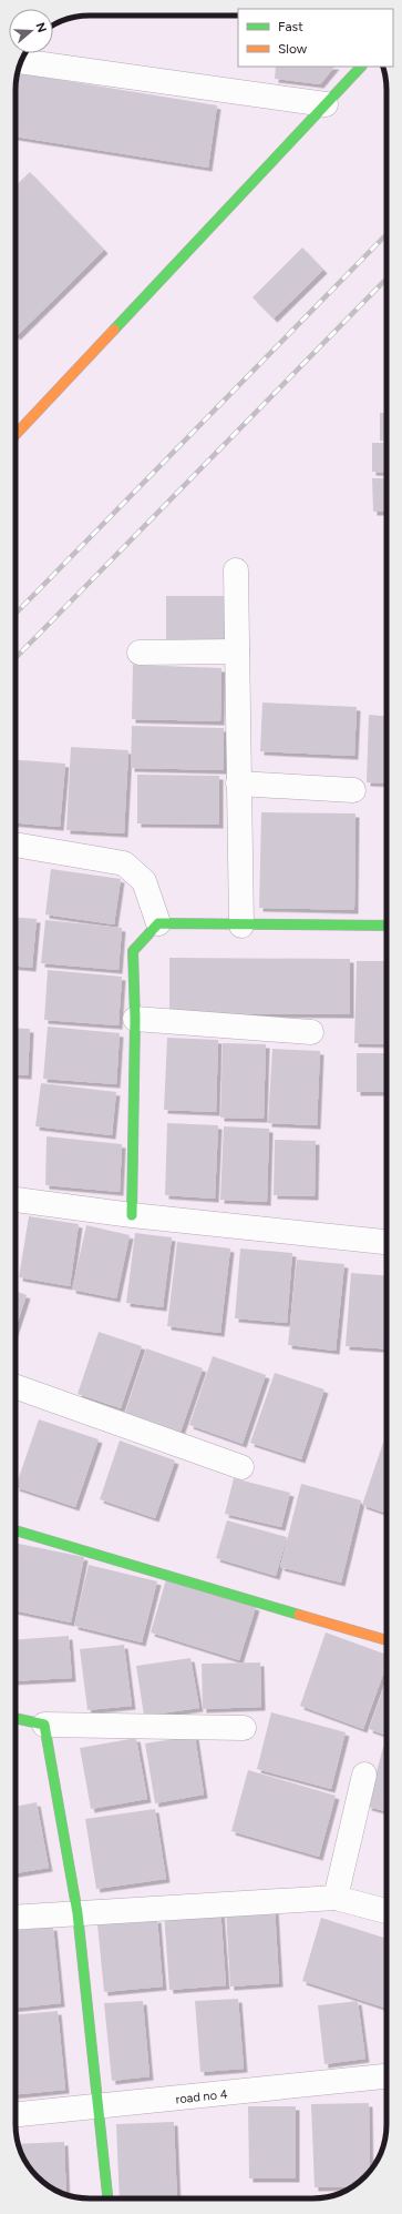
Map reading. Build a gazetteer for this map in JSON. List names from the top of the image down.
{
  "streets": {
    "street": ["road no 4"]
  },
  "legend": ["Fast", "Slow"],
  "north": "right"
}
